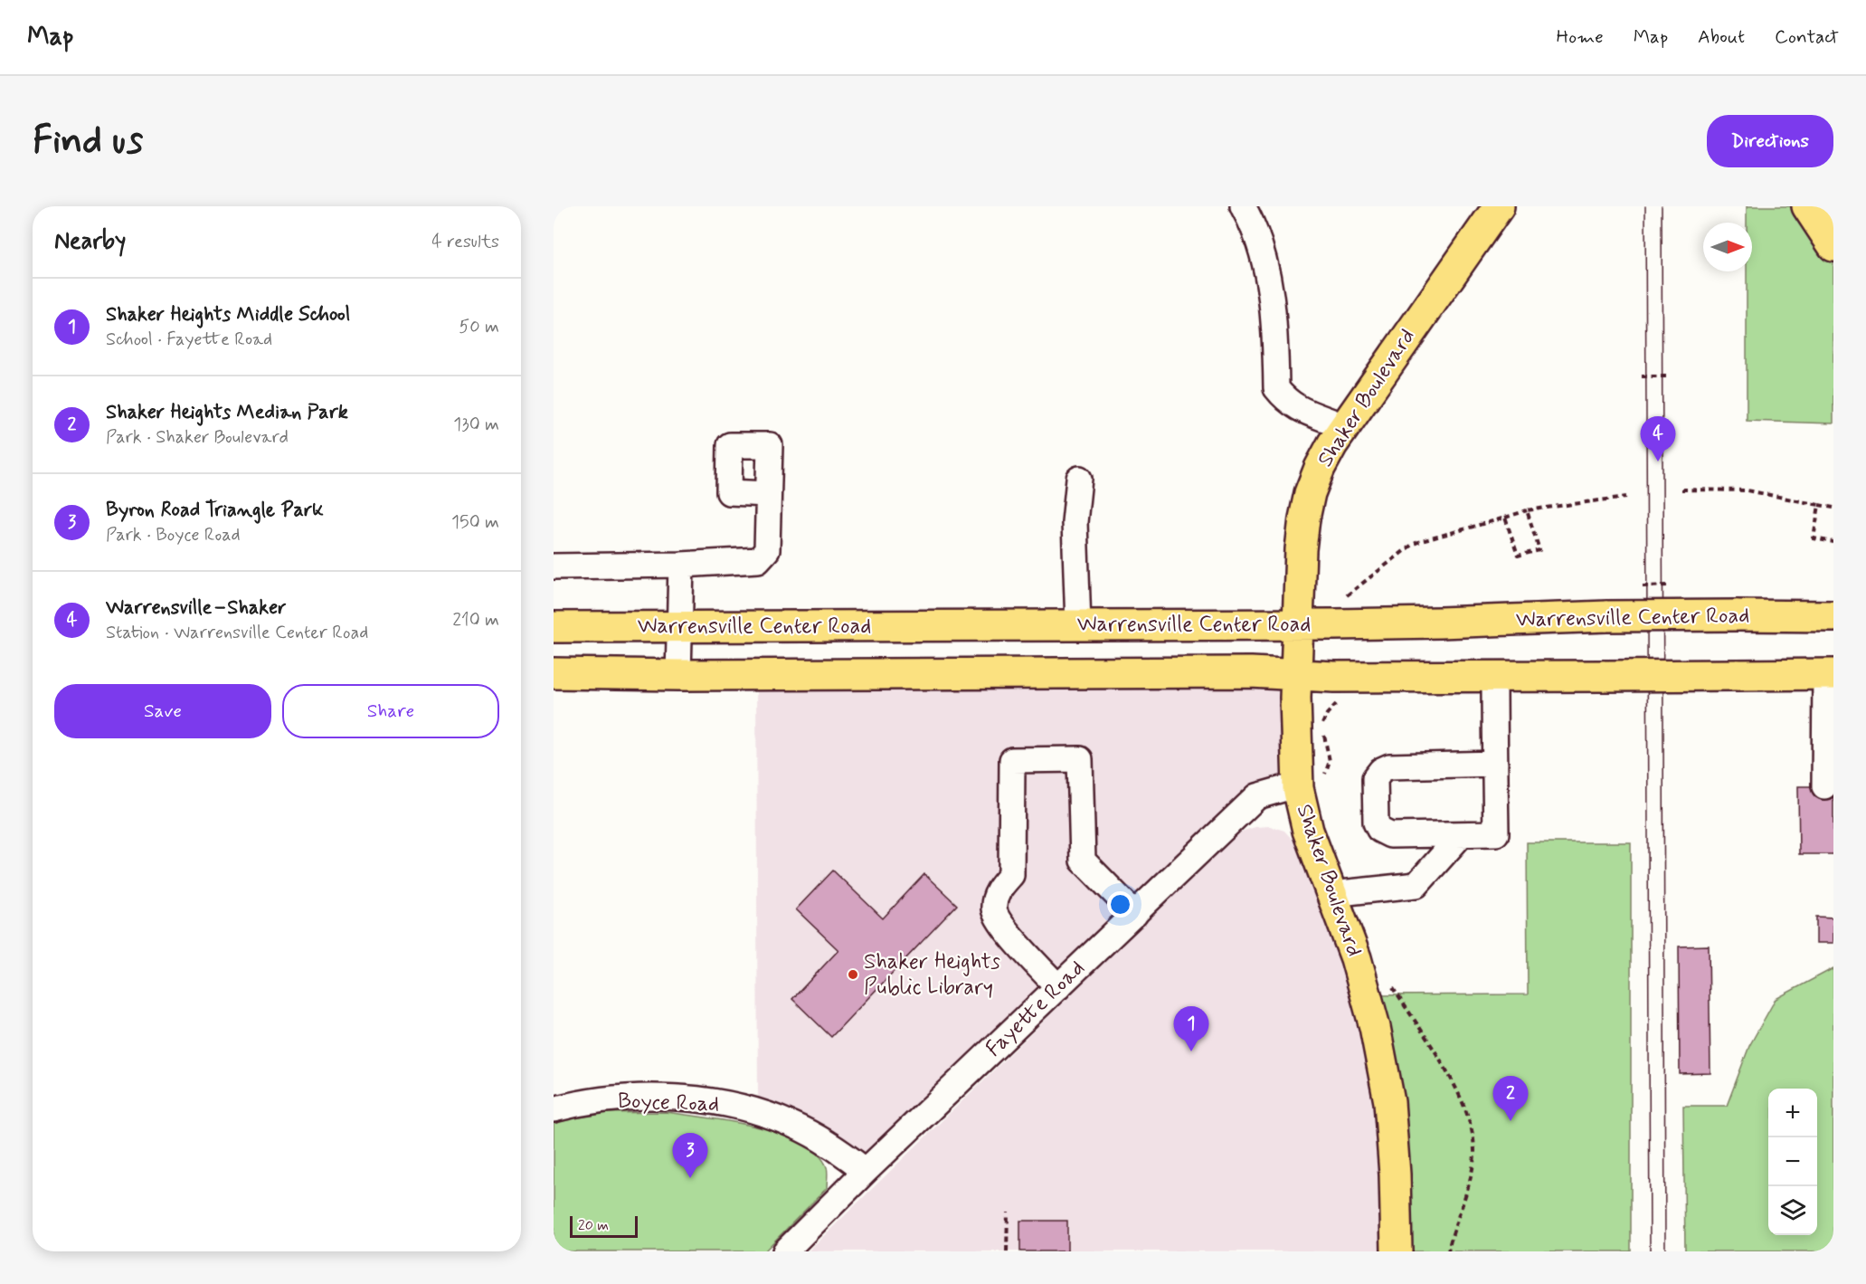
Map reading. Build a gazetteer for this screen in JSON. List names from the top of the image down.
{
  "streets": {
    "main road": ["Shaker Boulevard", "Warrensville Center Road"],
    "street": ["Fayette Road", "Boyce Road"]
  },
  "crossings": [
    ["Shaker Boulevard", "Warrensville Center Road"],
    ["Shaker Boulevard", "Fayette Road"],
    ["Fayette Road", "Boyce Road"]
  ],
  "places": ["Shaker Heights Public Library"],
  "scale_bar": "20 m",
  "north": "right",
  "page": {
    "header": "Map",
    "nav": [
      "Home",
      "Map",
      "About",
      "Contact"
    ],
    "buttons": [
      "Directions",
      ["Save", "Share"]
    ],
    "title": "Find us",
    "heading": ["Nearby", "4 results"],
    "list": [
      {
        "mark": "1",
        "name": "Shaker Heights Middle School",
        "note": "School · Fayette Road",
        "value": "50 m"
      },
      {
        "mark": "2",
        "name": "Shaker Heights Median Park",
        "note": "Park · Shaker Boulevard",
        "value": "130 m"
      },
      {
        "mark": "3",
        "name": "Byron Road Triangle Park",
        "note": "Park · Boyce Road",
        "value": "150 m"
      },
      {
        "mark": "4",
        "name": "Warrensville–Shaker",
        "note": "Station · Warrensville Center Road",
        "value": "210 m"
      }
    ],
    "pins": [
      "4",
      "1",
      "2",
      "3"
    ],
    "map_buttons": ["+", "−"],
    "scale": "20 m"
  }
}
